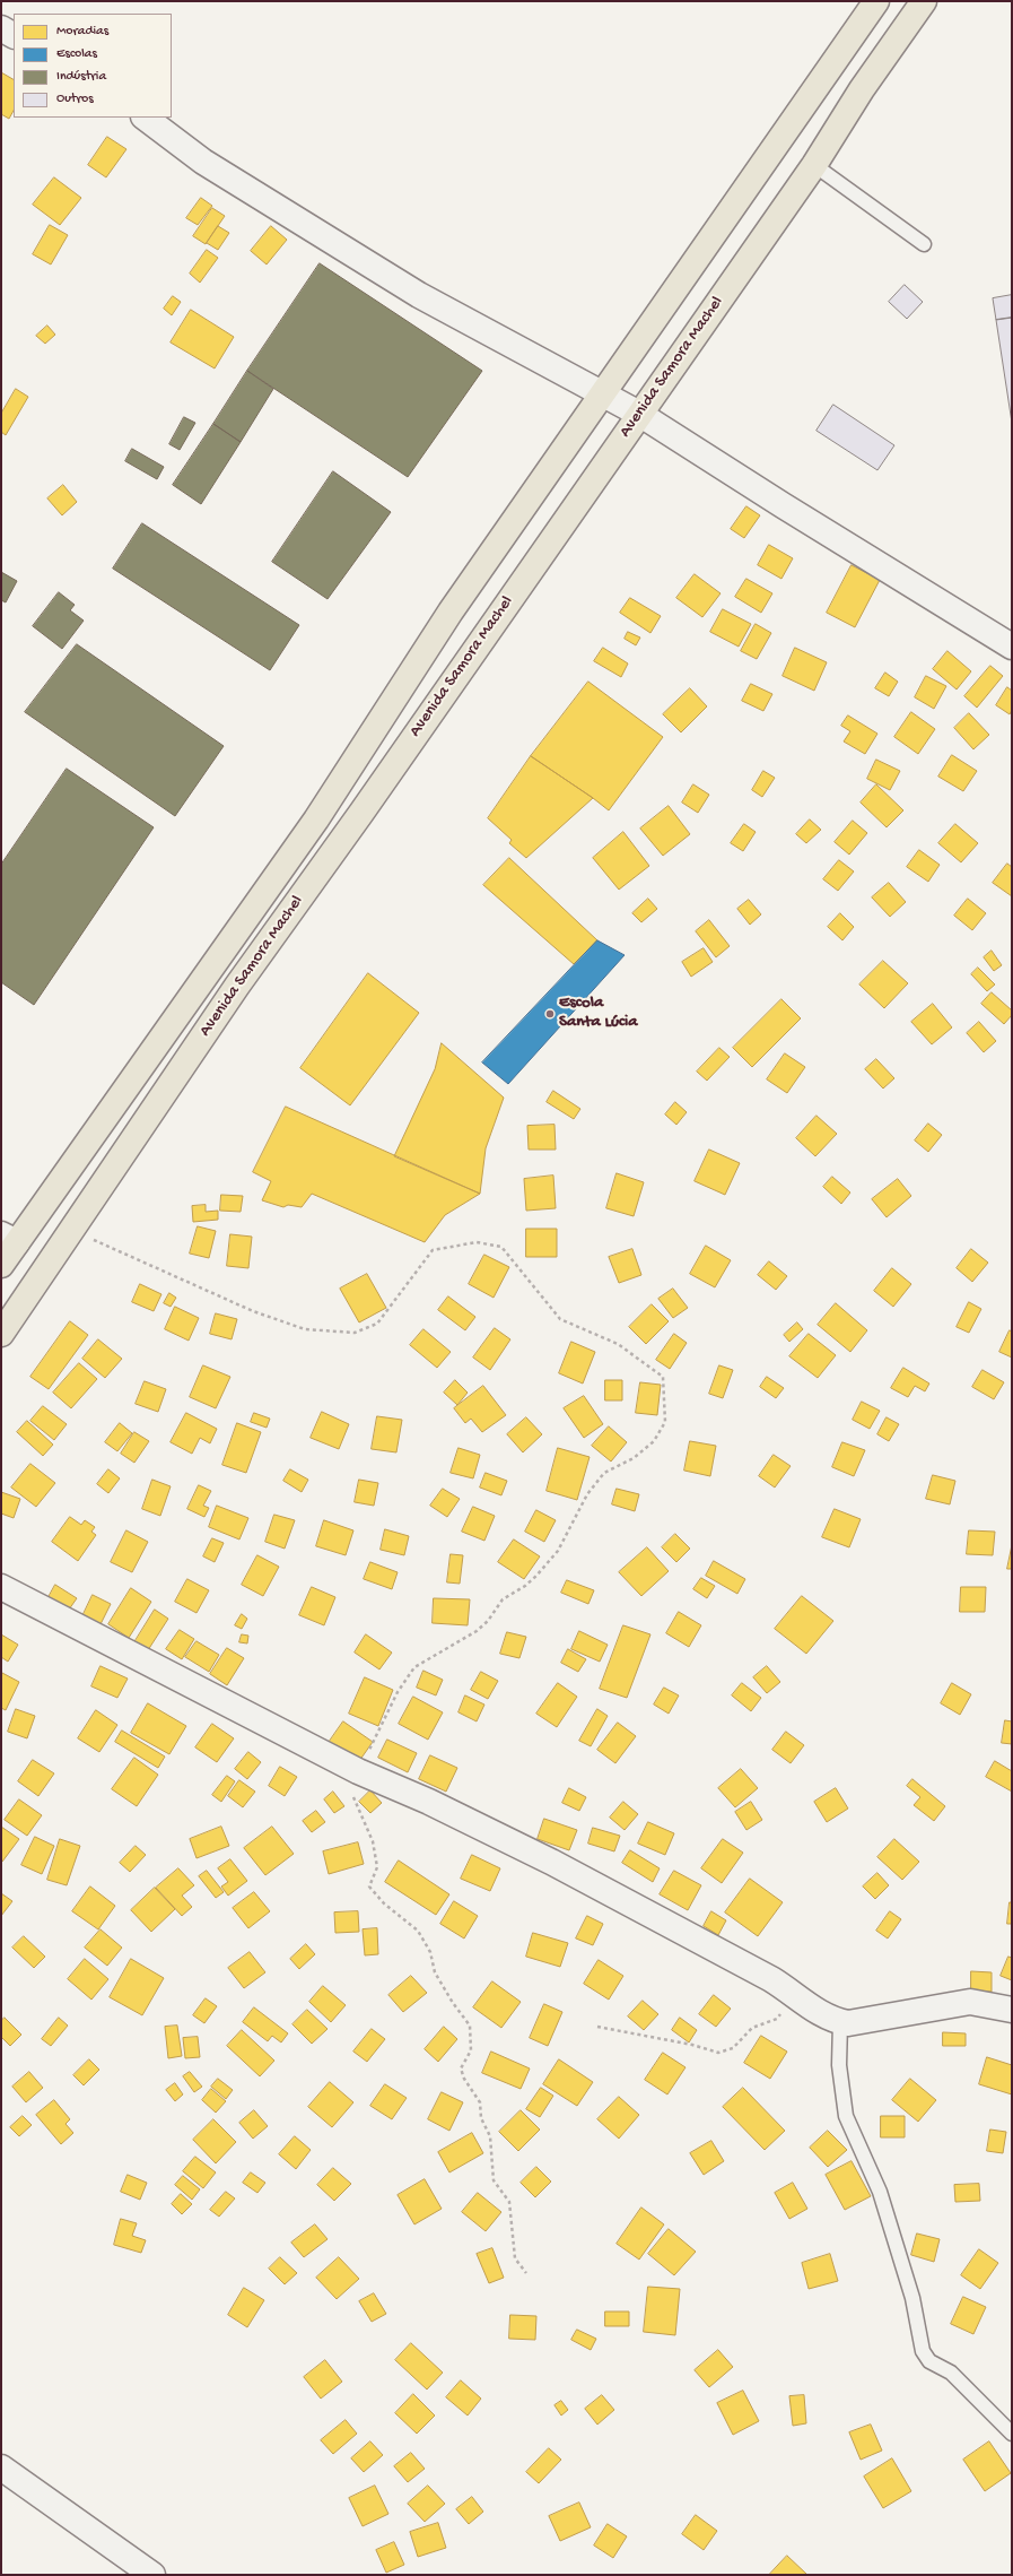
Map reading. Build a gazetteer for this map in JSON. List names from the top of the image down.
{
  "streets": {
    "highway": ["Avenida Samora Machel"]
  },
  "places": ["Escola Santa Lúcia"],
  "legend": [
    "Moradias",
    "Escolas",
    "Indústria",
    "Outros"
  ]
}
